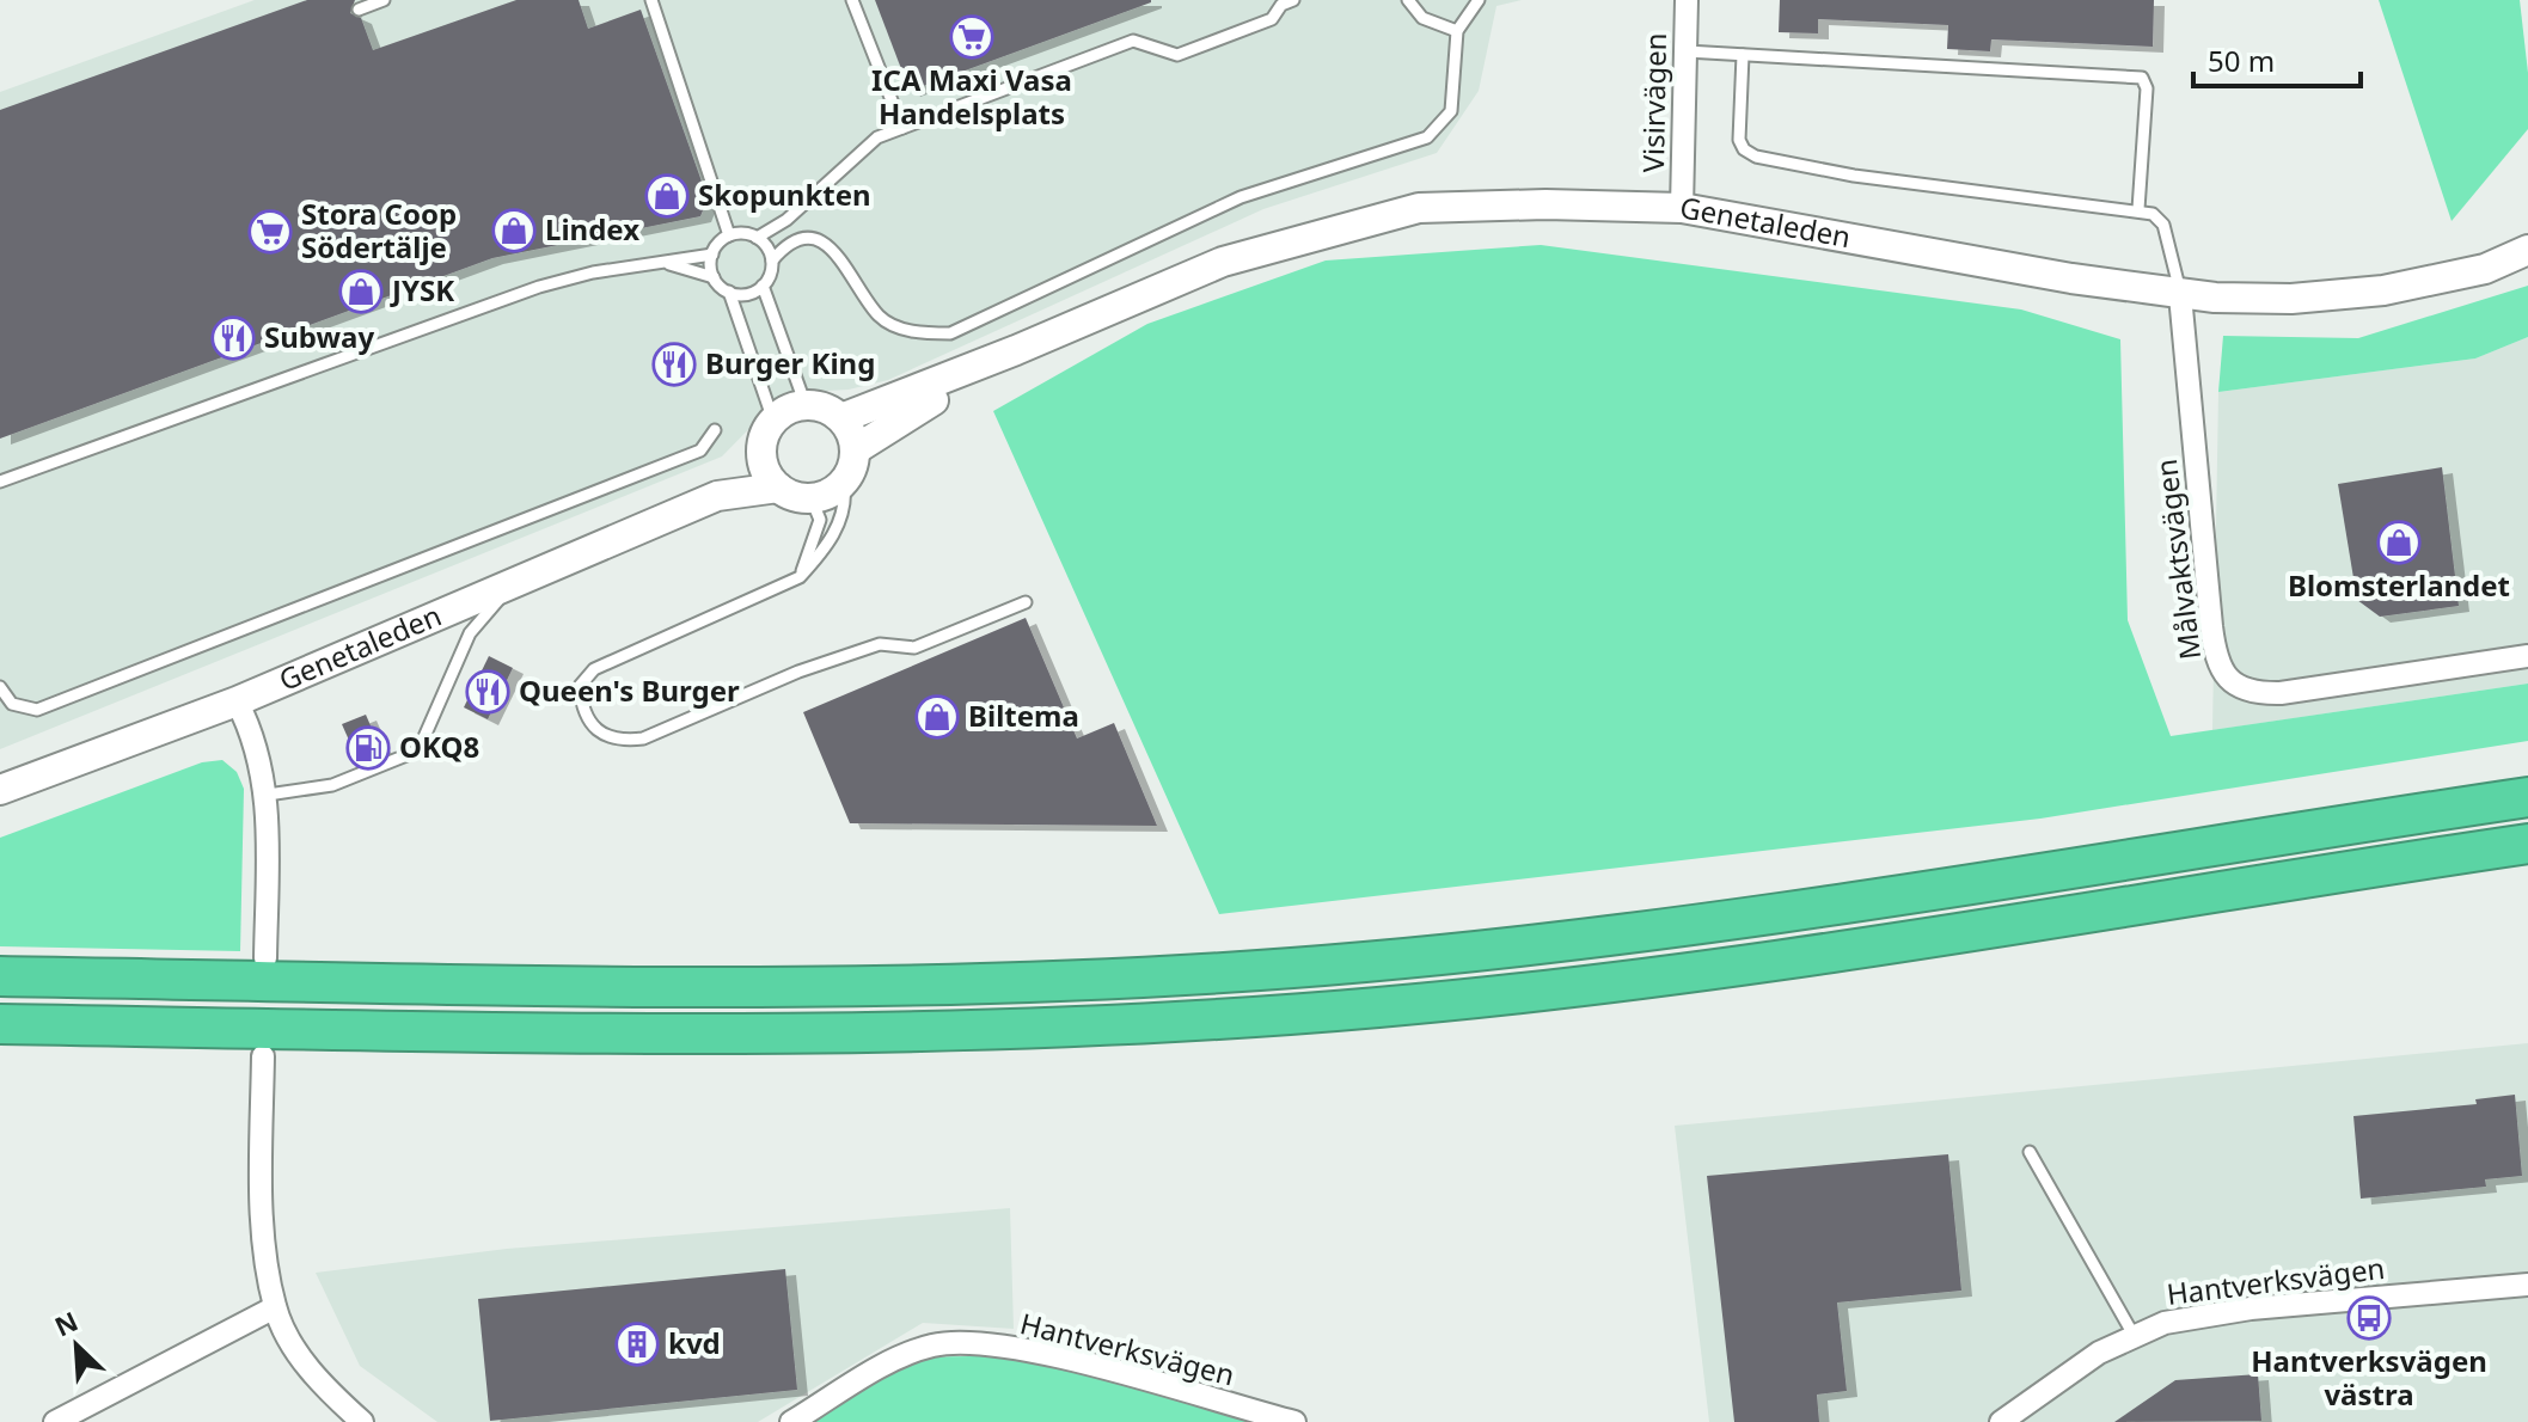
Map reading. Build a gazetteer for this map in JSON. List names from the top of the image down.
{
  "streets": {
    "main road": ["Genetaleden"],
    "street": ["Visirvägen", "Målvaktsvägen", "Hantverksvägen"]
  },
  "crossings": [
    ["Visirvägen", "Genetaleden"],
    ["Genetaleden", "Målvaktsvägen"]
  ],
  "places": {
    "supermarket": ["ICA Maxi Vasa Handelsplats", "Stora Coop Södertälje"],
    "shop": [
      "Skopunkten",
      "Lindex",
      "JYSK",
      "Blomsterlandet",
      "Biltema"
    ],
    "restaurant": ["Subway", "Burger King", "Queen's Burger"],
    "fuel station": ["OKQ8"],
    "bus stop": ["Hantverksvägen västra"],
    "building": ["kvd"]
  },
  "scale_bar": "50 m",
  "north": "top left"
}
